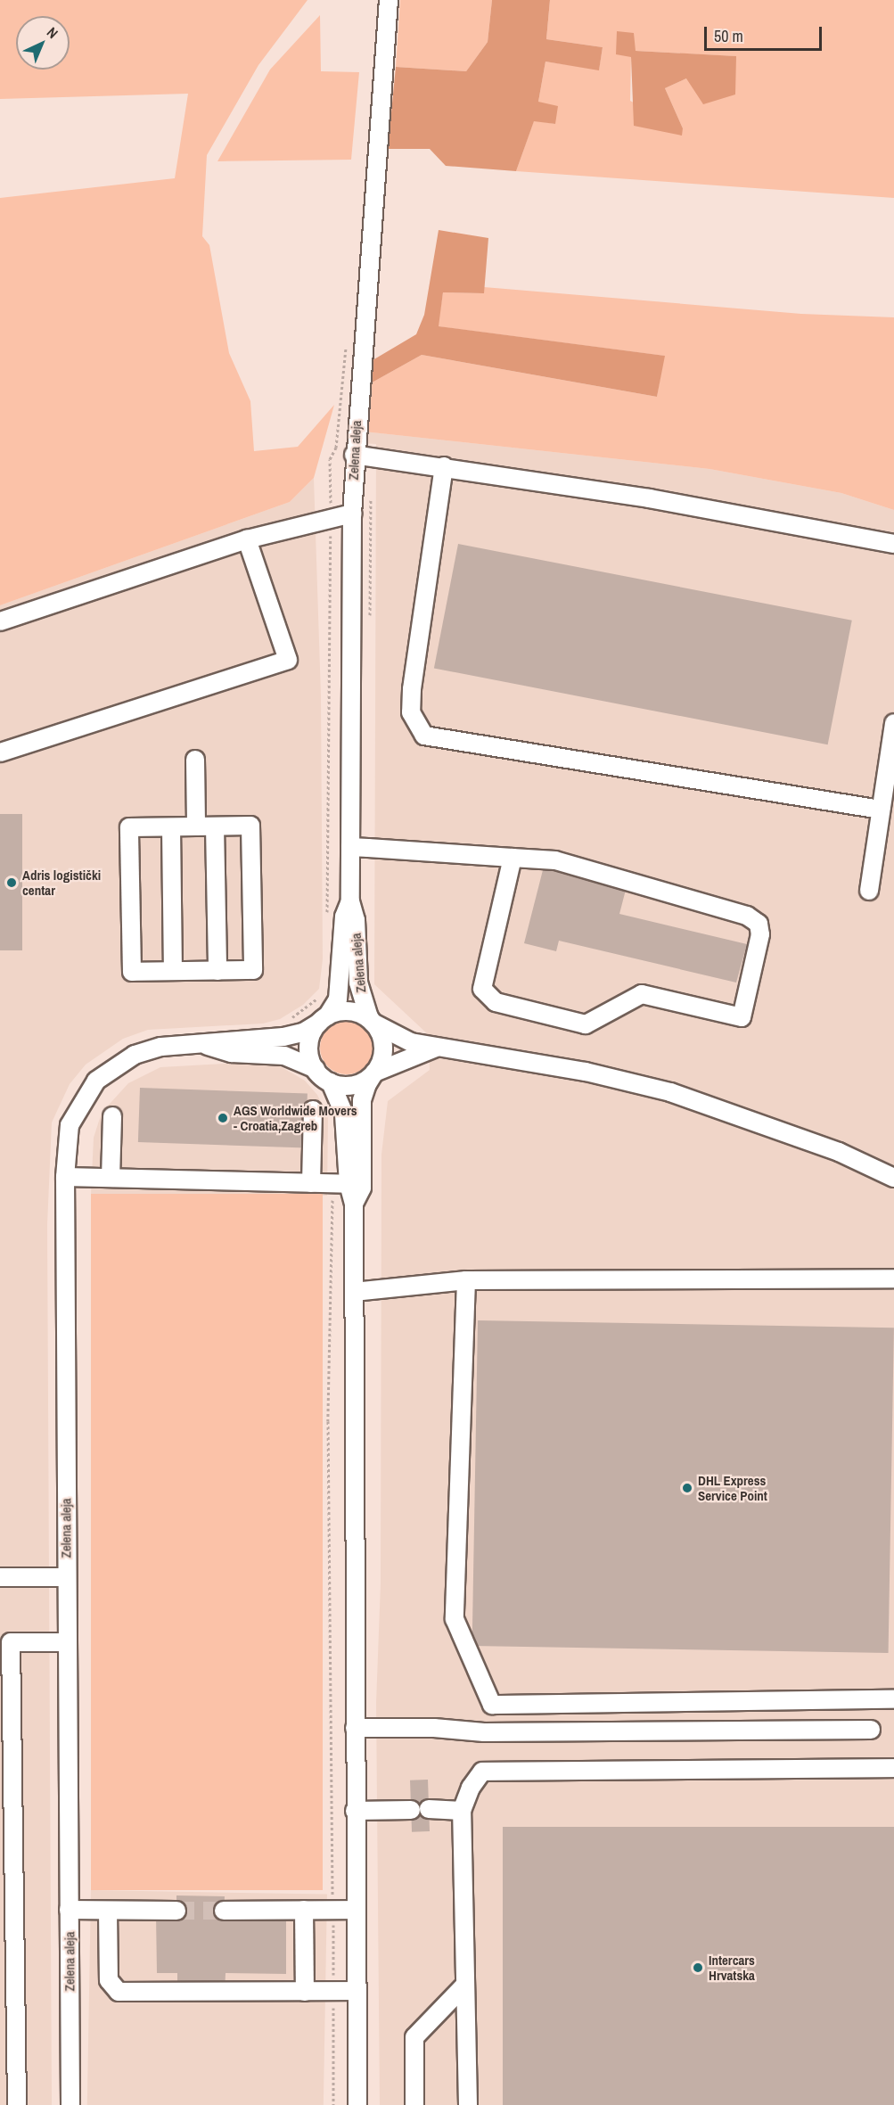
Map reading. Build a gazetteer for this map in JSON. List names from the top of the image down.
{
  "streets": {
    "street": ["Zelena aleja"]
  },
  "places": [
    "Adris logistički centar",
    "AGS Worldwide Movers - Croatia,Zagreb",
    "DHL Express Service Point",
    "Intercars Hrvatska"
  ],
  "scale_bar": "50 m",
  "north": "top right"
}
